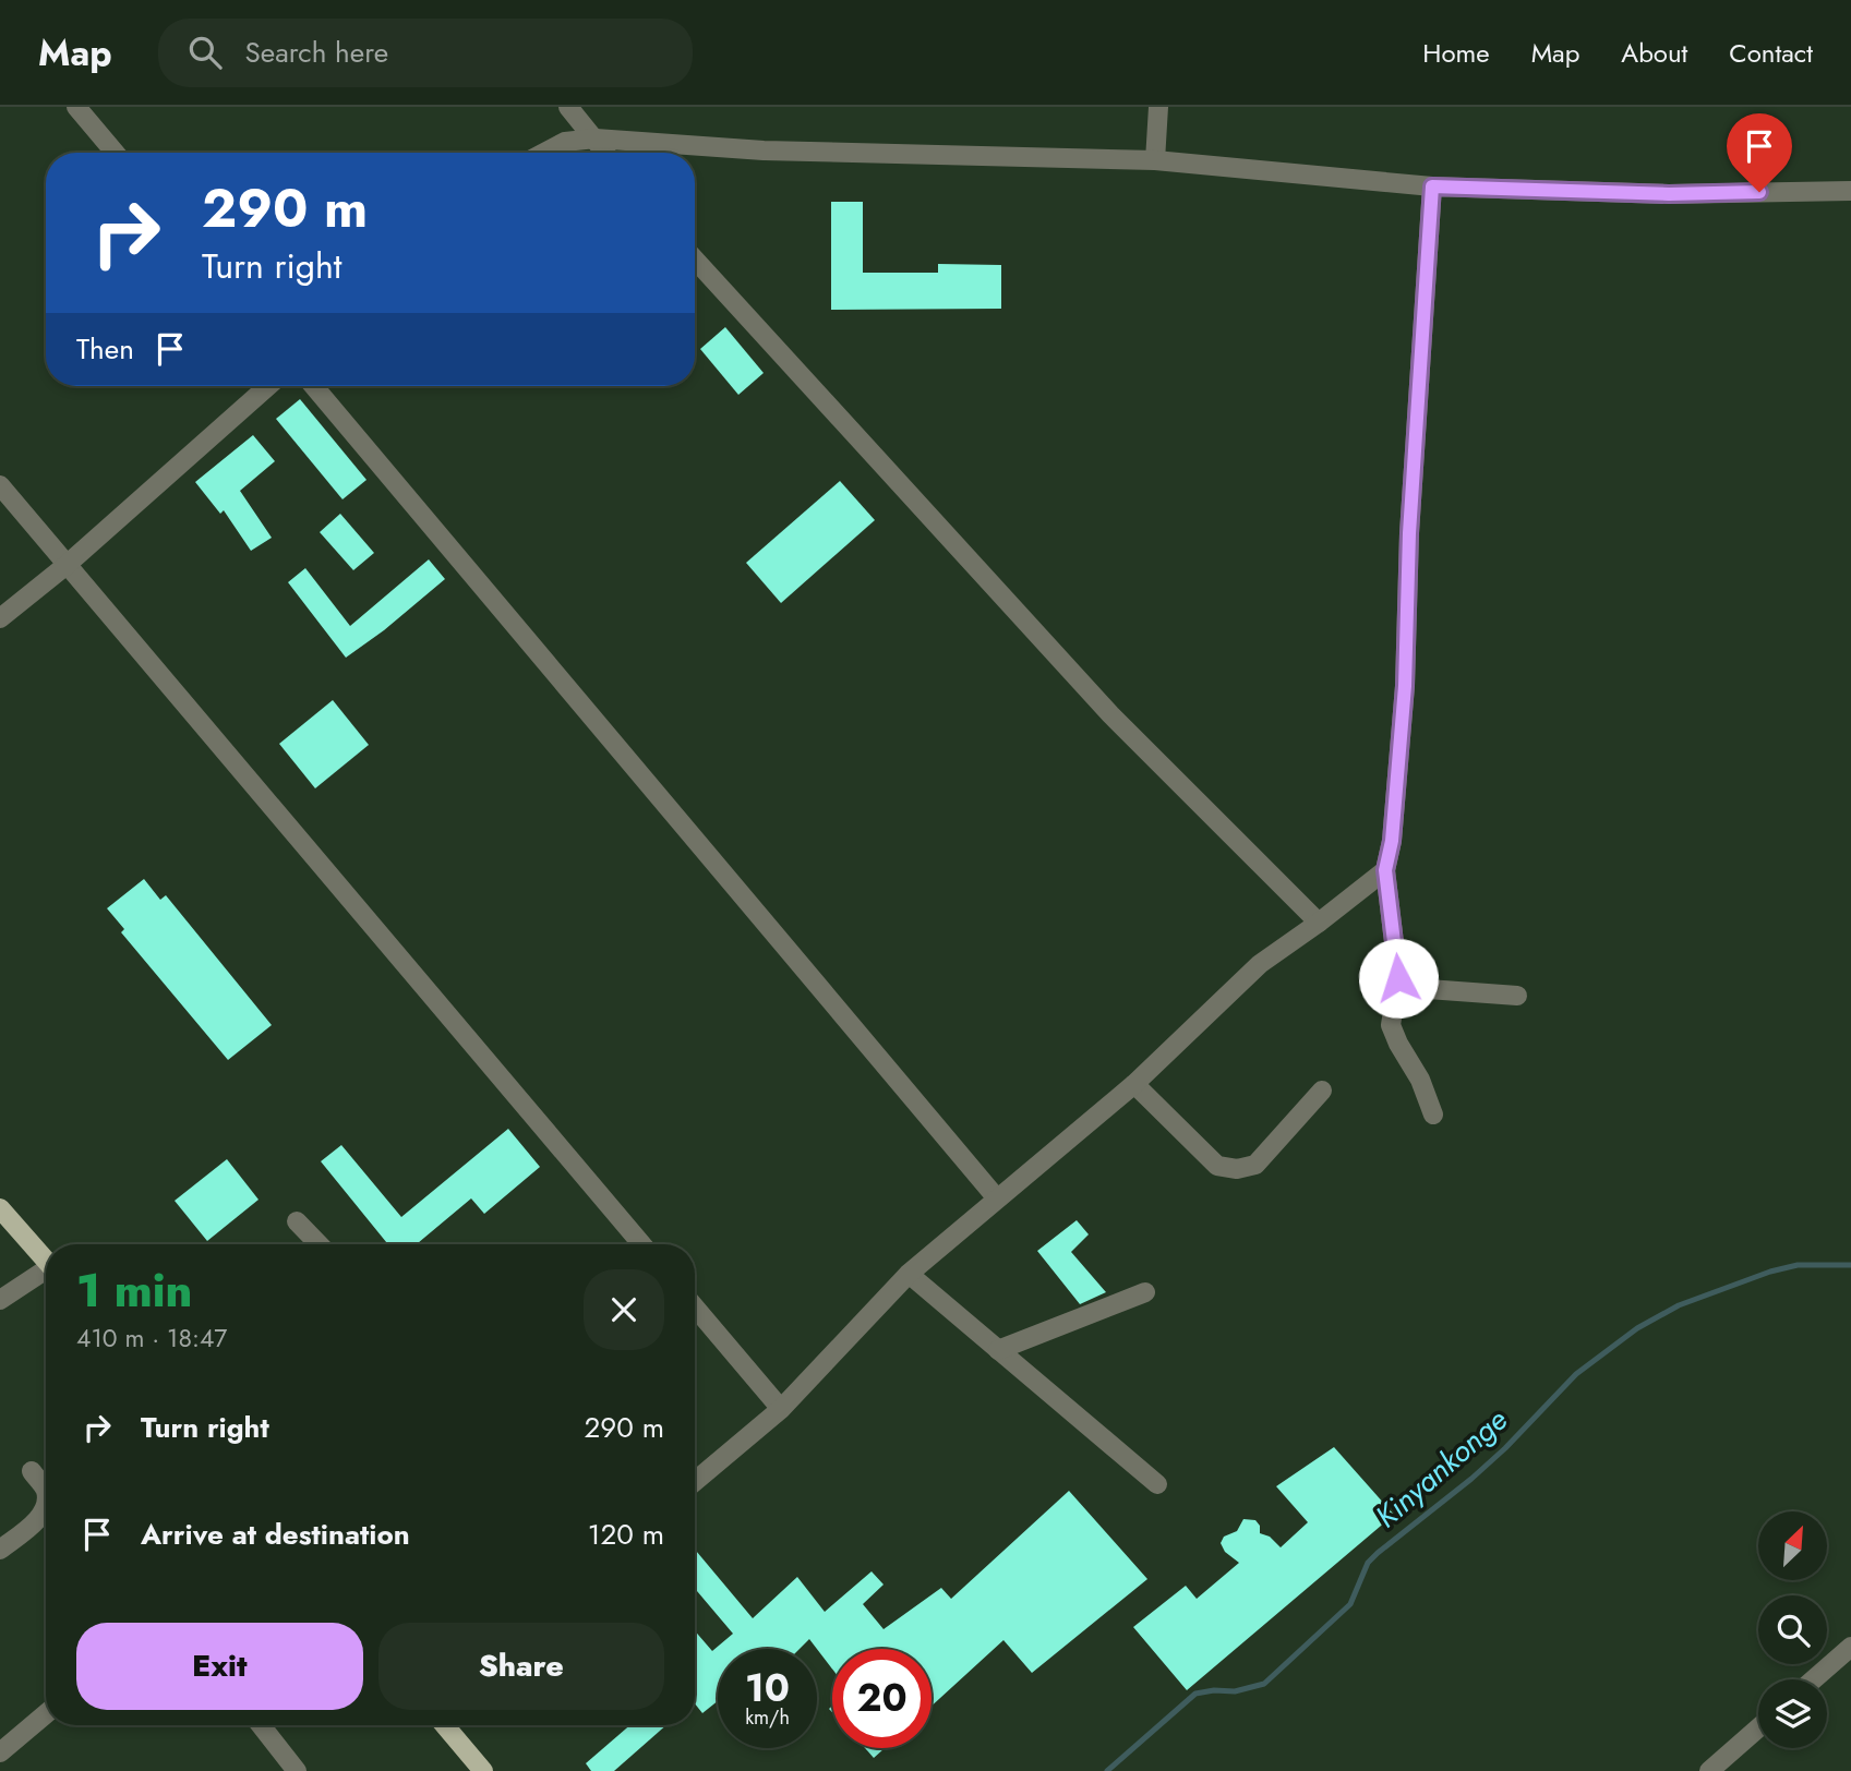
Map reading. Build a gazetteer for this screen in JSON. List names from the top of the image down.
{
  "water": ["Kinyankonge"],
  "north": "top right",
  "page": {
    "header": "Map",
    "search": "Search here",
    "nav": [
      "Home",
      "Map",
      "About",
      "Contact"
    ],
    "turn": ["290 m", "Turn right"],
    "then": "Then",
    "heading": ["1 min", "410 m · 18:47"],
    "list": [
      {
        "name": "Turn right",
        "value": "290 m"
      },
      {
        "name": "Arrive at destination",
        "value": "120 m"
      }
    ],
    "buttons": ["Exit", "Share"],
    "speed": "10 km/h",
    "limit": "20"
  }
}
